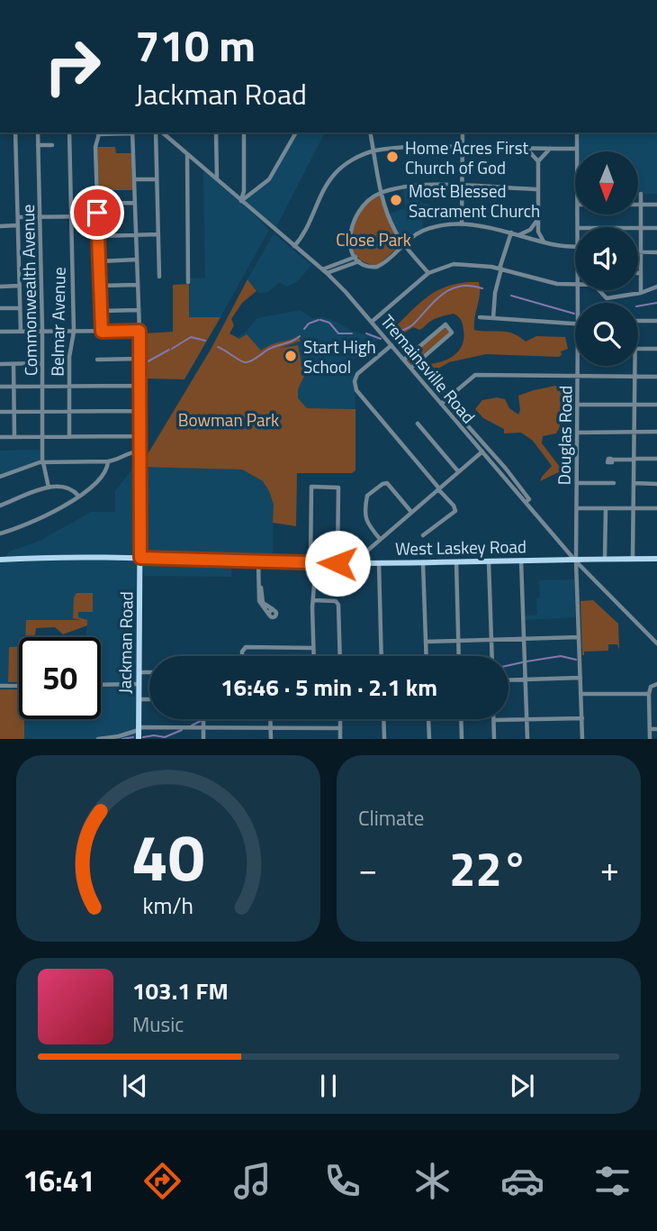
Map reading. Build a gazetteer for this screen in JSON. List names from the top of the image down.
{
  "streets": {
    "main road": ["West Laskey Road", "Jackman Road"],
    "street": [
      "Commonwealth Avenue",
      "Belmar Avenue",
      "Tremainsville Road",
      "Douglas Road"
    ]
  },
  "crossings": [
    ["Tremainsville Road", "Douglas Road"],
    ["Tremainsville Road", "West Laskey Road"],
    ["Douglas Road", "West Laskey Road"],
    ["West Laskey Road", "Jackman Road"]
  ],
  "parks": ["Close Park", "Bowman Park"],
  "places": ["Home Acres First Church of God", "Most Blessed Sacrament Church", "Start High School"],
  "north": "bottom",
  "page": {
    "turn": ["710 m", "Jackman Road"],
    "limit": "50",
    "trip": "16:46 · 5 min · 2.1 km",
    "tile": "Climate",
    "heat": ["−", "22°", "+"],
    "song": ["103.1 FM", "Music"],
    "tabs": "16:41",
    "gauge": ["40", "km/h"]
  }
}
